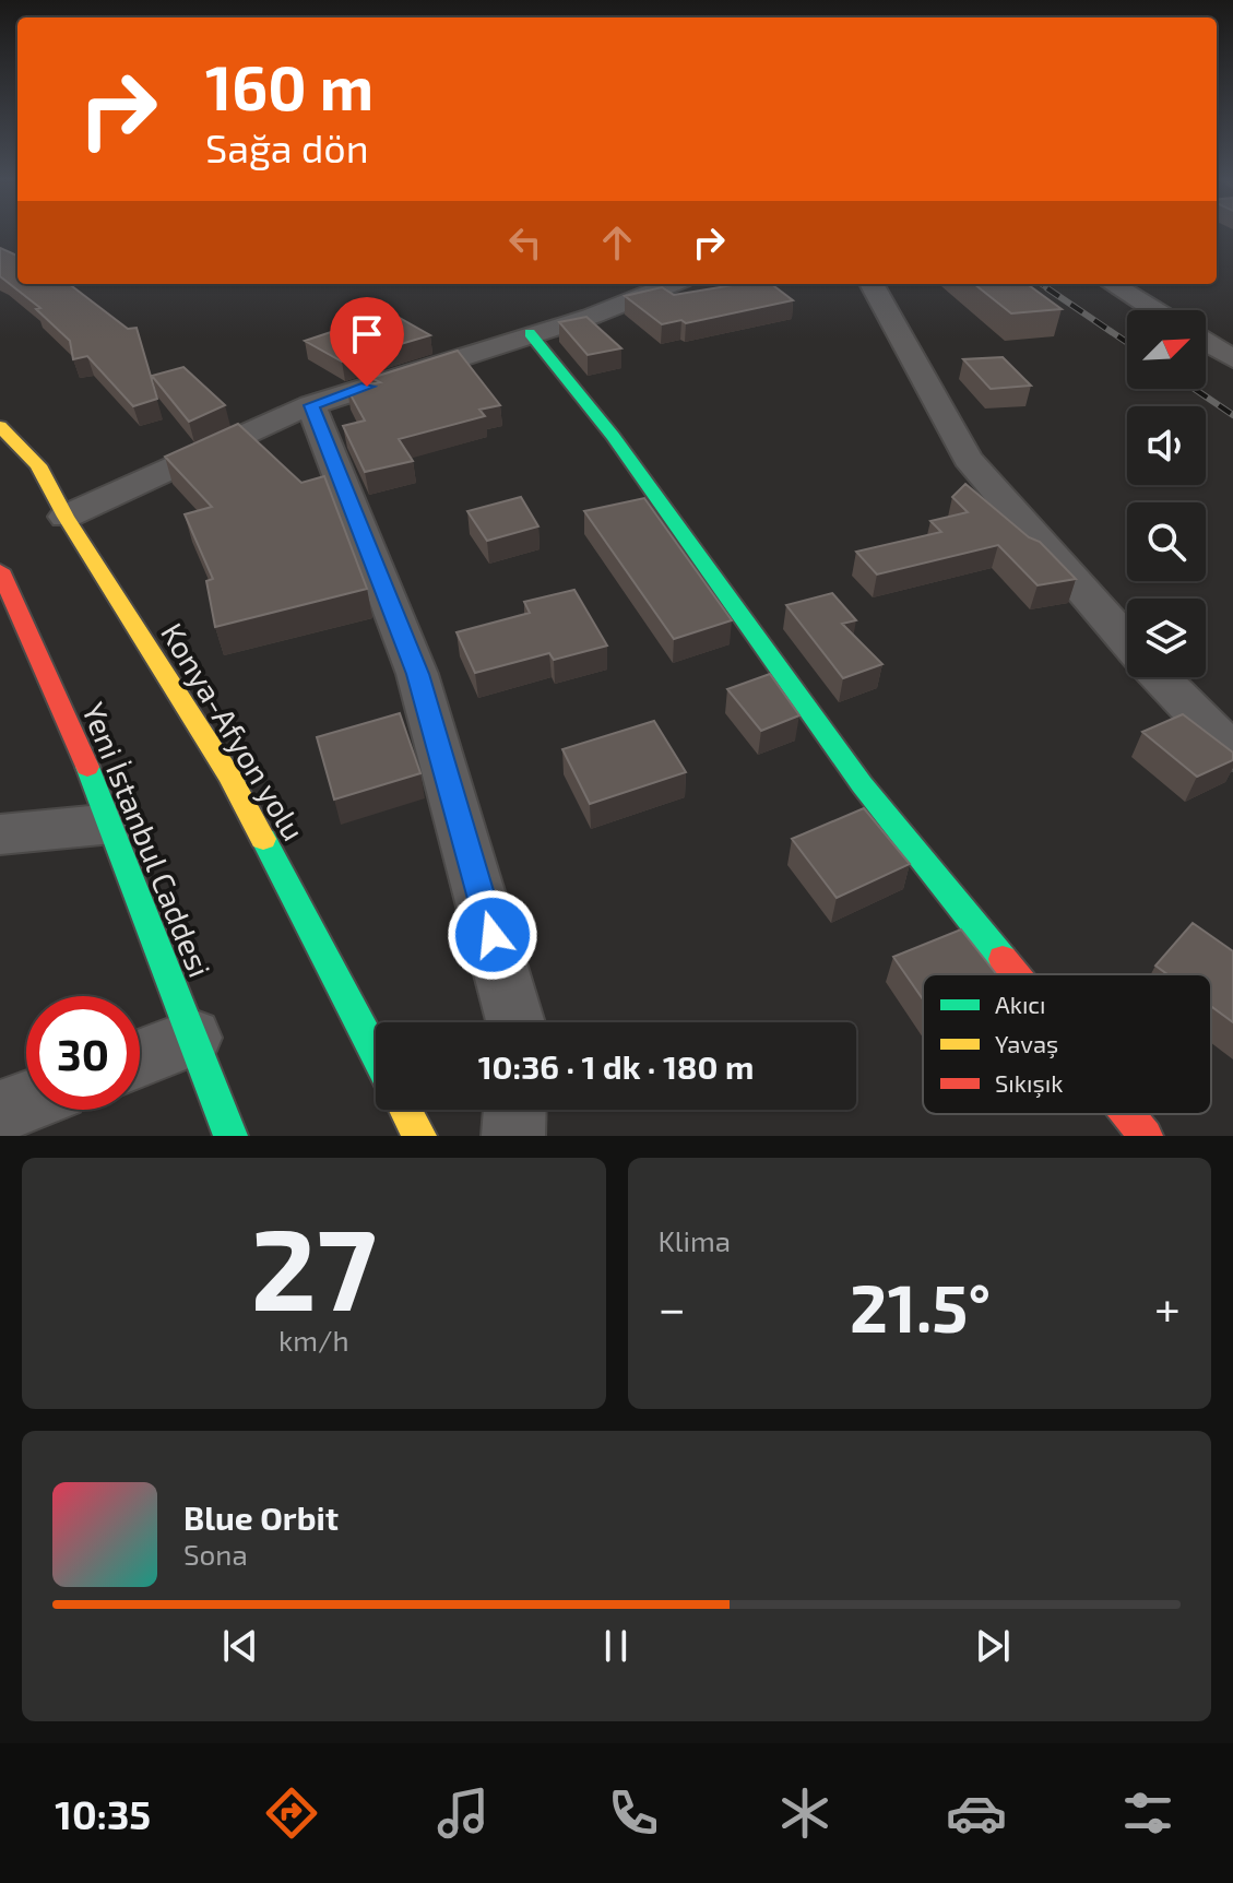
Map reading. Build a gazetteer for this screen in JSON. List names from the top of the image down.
{
  "streets": {
    "main road": ["Konya-Afyon yolu", "Yeni İstanbul Caddesi"]
  },
  "legend": ["Akıcı", "Yavaş", "Sıkışık"],
  "north": "top right",
  "page": {
    "turn": ["160 m", "Sağa dön"],
    "limit": "30",
    "trip": "10:36 · 1 dk · 180 m",
    "tile": [
      ["27", "km/h"],
      "Klima"
    ],
    "heat": ["−", "21.5°", "+"],
    "song": ["Blue Orbit", "Sona"],
    "tabs": "10:35"
  }
}
